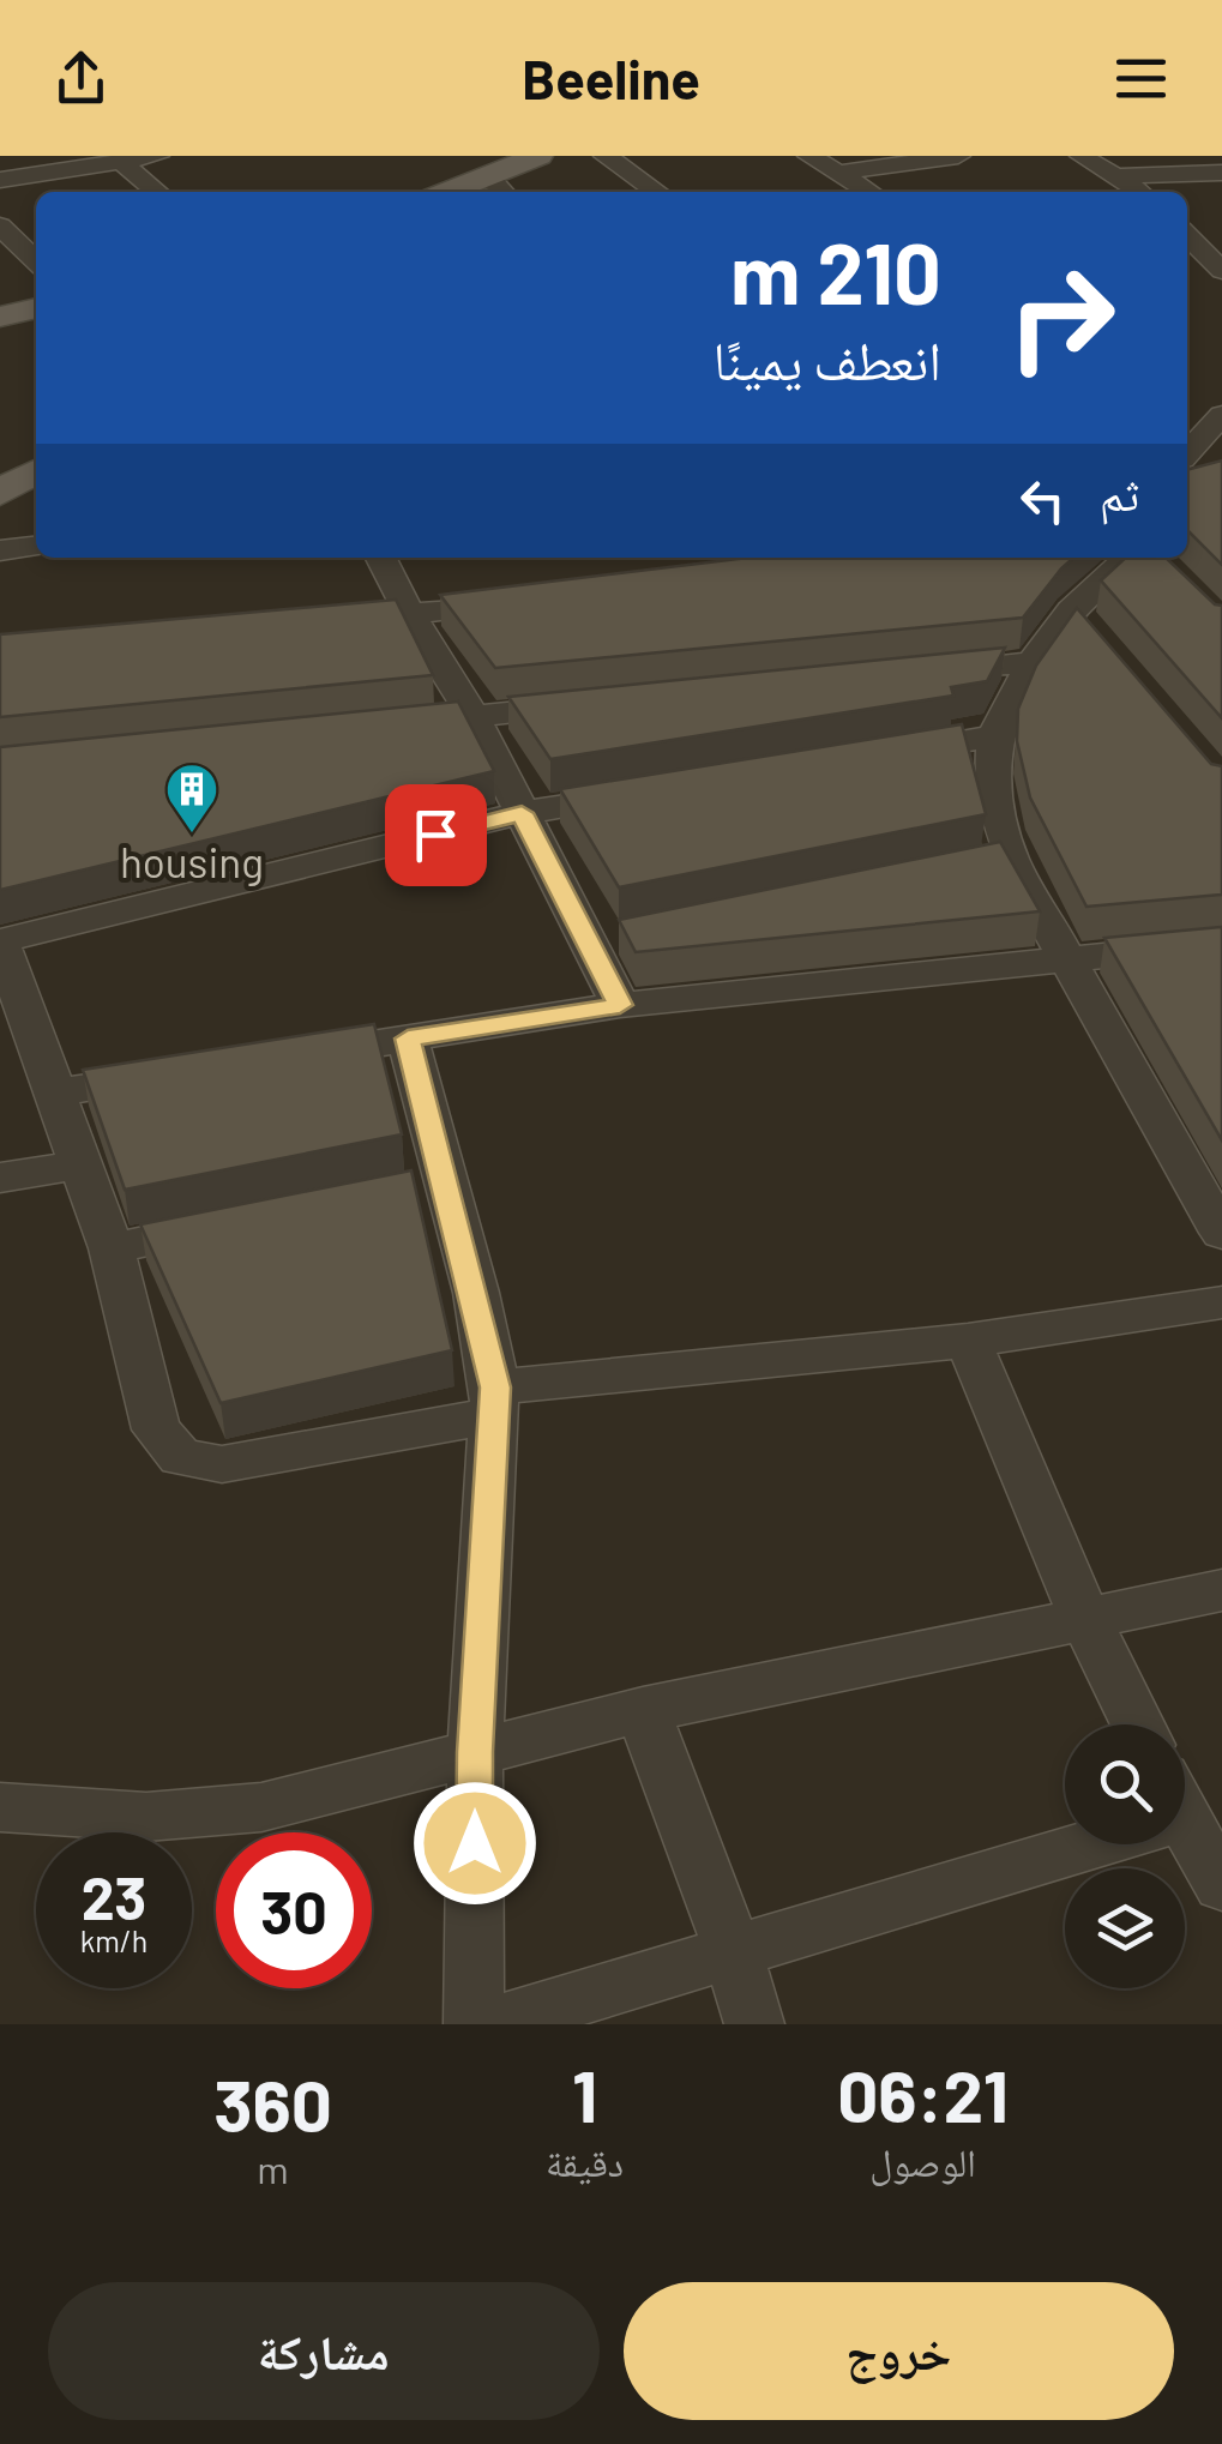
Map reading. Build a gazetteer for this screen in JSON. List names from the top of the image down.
{
  "places": {
    "building": ["housing"]
  },
  "page": {
    "header": "Beeline",
    "turn": ["210 m", "انعطف يمينًا"],
    "then": "ثم",
    "speed": "23 km/h",
    "limit": "30",
    "eta": [
      "06:21",
      "الوصول",
      "1",
      "دقيقة",
      "360",
      "m"
    ],
    "buttons": ["خروج", "مشاركة"]
  }
}
